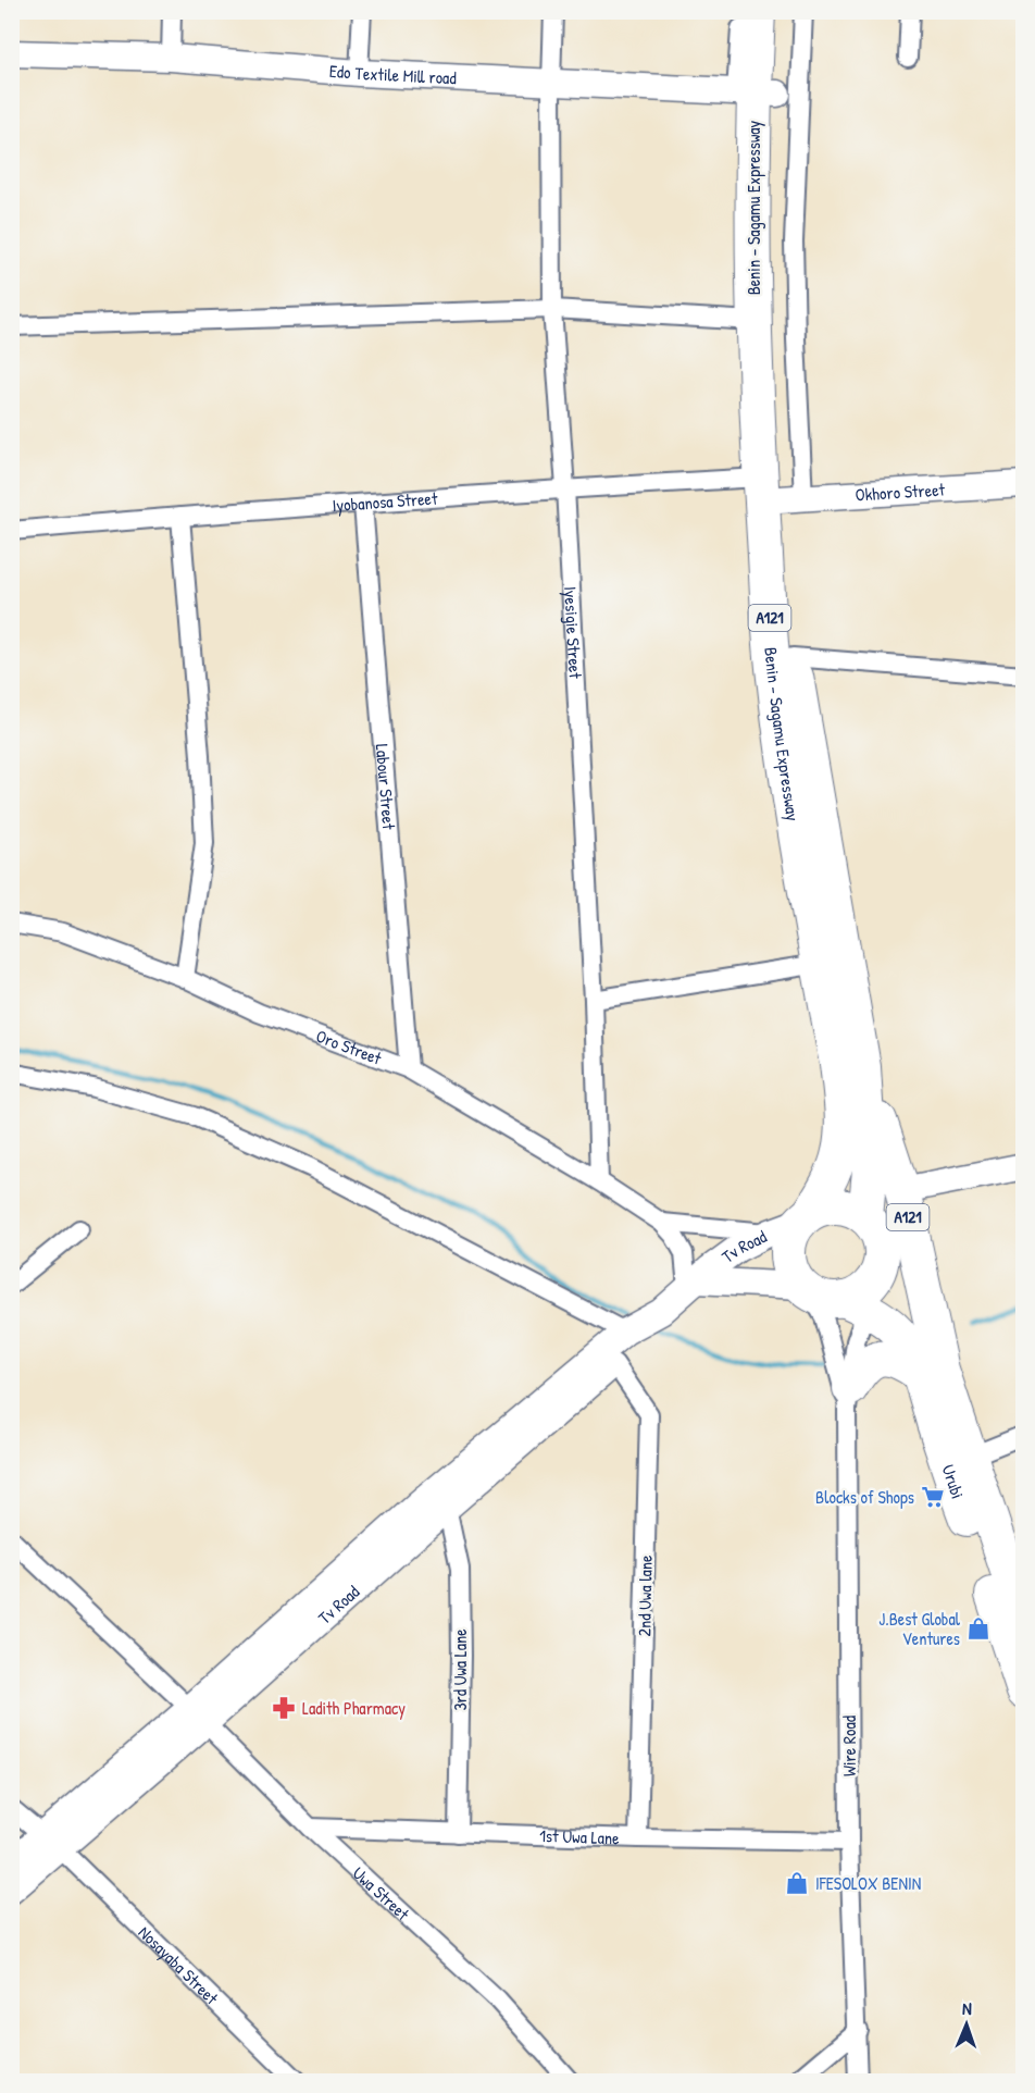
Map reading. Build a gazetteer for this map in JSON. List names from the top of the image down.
{
  "streets": {
    "highway": ["Benin - Sagamu Expressway", "A121", "Urubi"],
    "street": [
      "Edo Textile Mill road",
      "Okhoro Street",
      "Iyobanosa Street",
      "Iyesigie Street",
      "Labour Street",
      "Oro Street",
      "Tv Road",
      "2nd Uwa lane",
      "3rd Uwa Lane",
      "Wire Road",
      "1st Uwa Lane",
      "Uwa Street",
      "Nosayaba Street"
    ]
  },
  "crossings": [
    ["Edo Textile Mill road", "Benin - Sagamu Expressway"],
    ["Edo Textile Mill road", "A121"],
    ["Edo Textile Mill road", "Iyesigie Street"],
    ["Benin - Sagamu Expressway", "Okhoro Street"],
    ["Benin - Sagamu Expressway", "Iyobanosa Street"],
    ["Benin - Sagamu Expressway", "A121"],
    ["Benin - Sagamu Expressway", "Oro Street"],
    ["Benin - Sagamu Expressway", "Tv Road"],
    ["Benin - Sagamu Expressway", "Urubi"],
    ["Benin - Sagamu Expressway", "Wire Road"],
    ["Okhoro Street", "Iyobanosa Street"],
    ["Okhoro Street", "A121"],
    ["Iyobanosa Street", "A121"],
    ["Iyobanosa Street", "Iyesigie Street"],
    ["Iyobanosa Street", "Labour Street"],
    ["A121", "Oro Street"],
    ["A121", "Tv Road"],
    ["A121", "Urubi"],
    ["A121", "Wire Road"],
    ["Iyesigie Street", "Oro Street"],
    ["Labour Street", "Oro Street"],
    ["Oro Street", "Tv Road"],
    ["Oro Street", "Urubi"],
    ["Oro Street", "Wire Road"],
    ["Tv Road", "Urubi"],
    ["Tv Road", "2nd Uwa lane"],
    ["Tv Road", "3rd Uwa Lane"],
    ["Tv Road", "Wire Road"],
    ["Tv Road", "Uwa Street"],
    ["Tv Road", "Nosayaba Street"],
    ["Urubi", "Wire Road"],
    ["2nd Uwa lane", "1st Uwa Lane"],
    ["3rd Uwa Lane", "1st Uwa Lane"],
    ["Wire Road", "1st Uwa Lane"],
    ["1st Uwa Lane", "Uwa Street"]
  ],
  "places": {
    "supermarket": ["Blocks of Shops"],
    "shop": ["J.Best Global Ventures", "IFESOLOX BENIN"],
    "pharmacy": ["Ladith Pharmacy"]
  },
  "north": "top"
}
